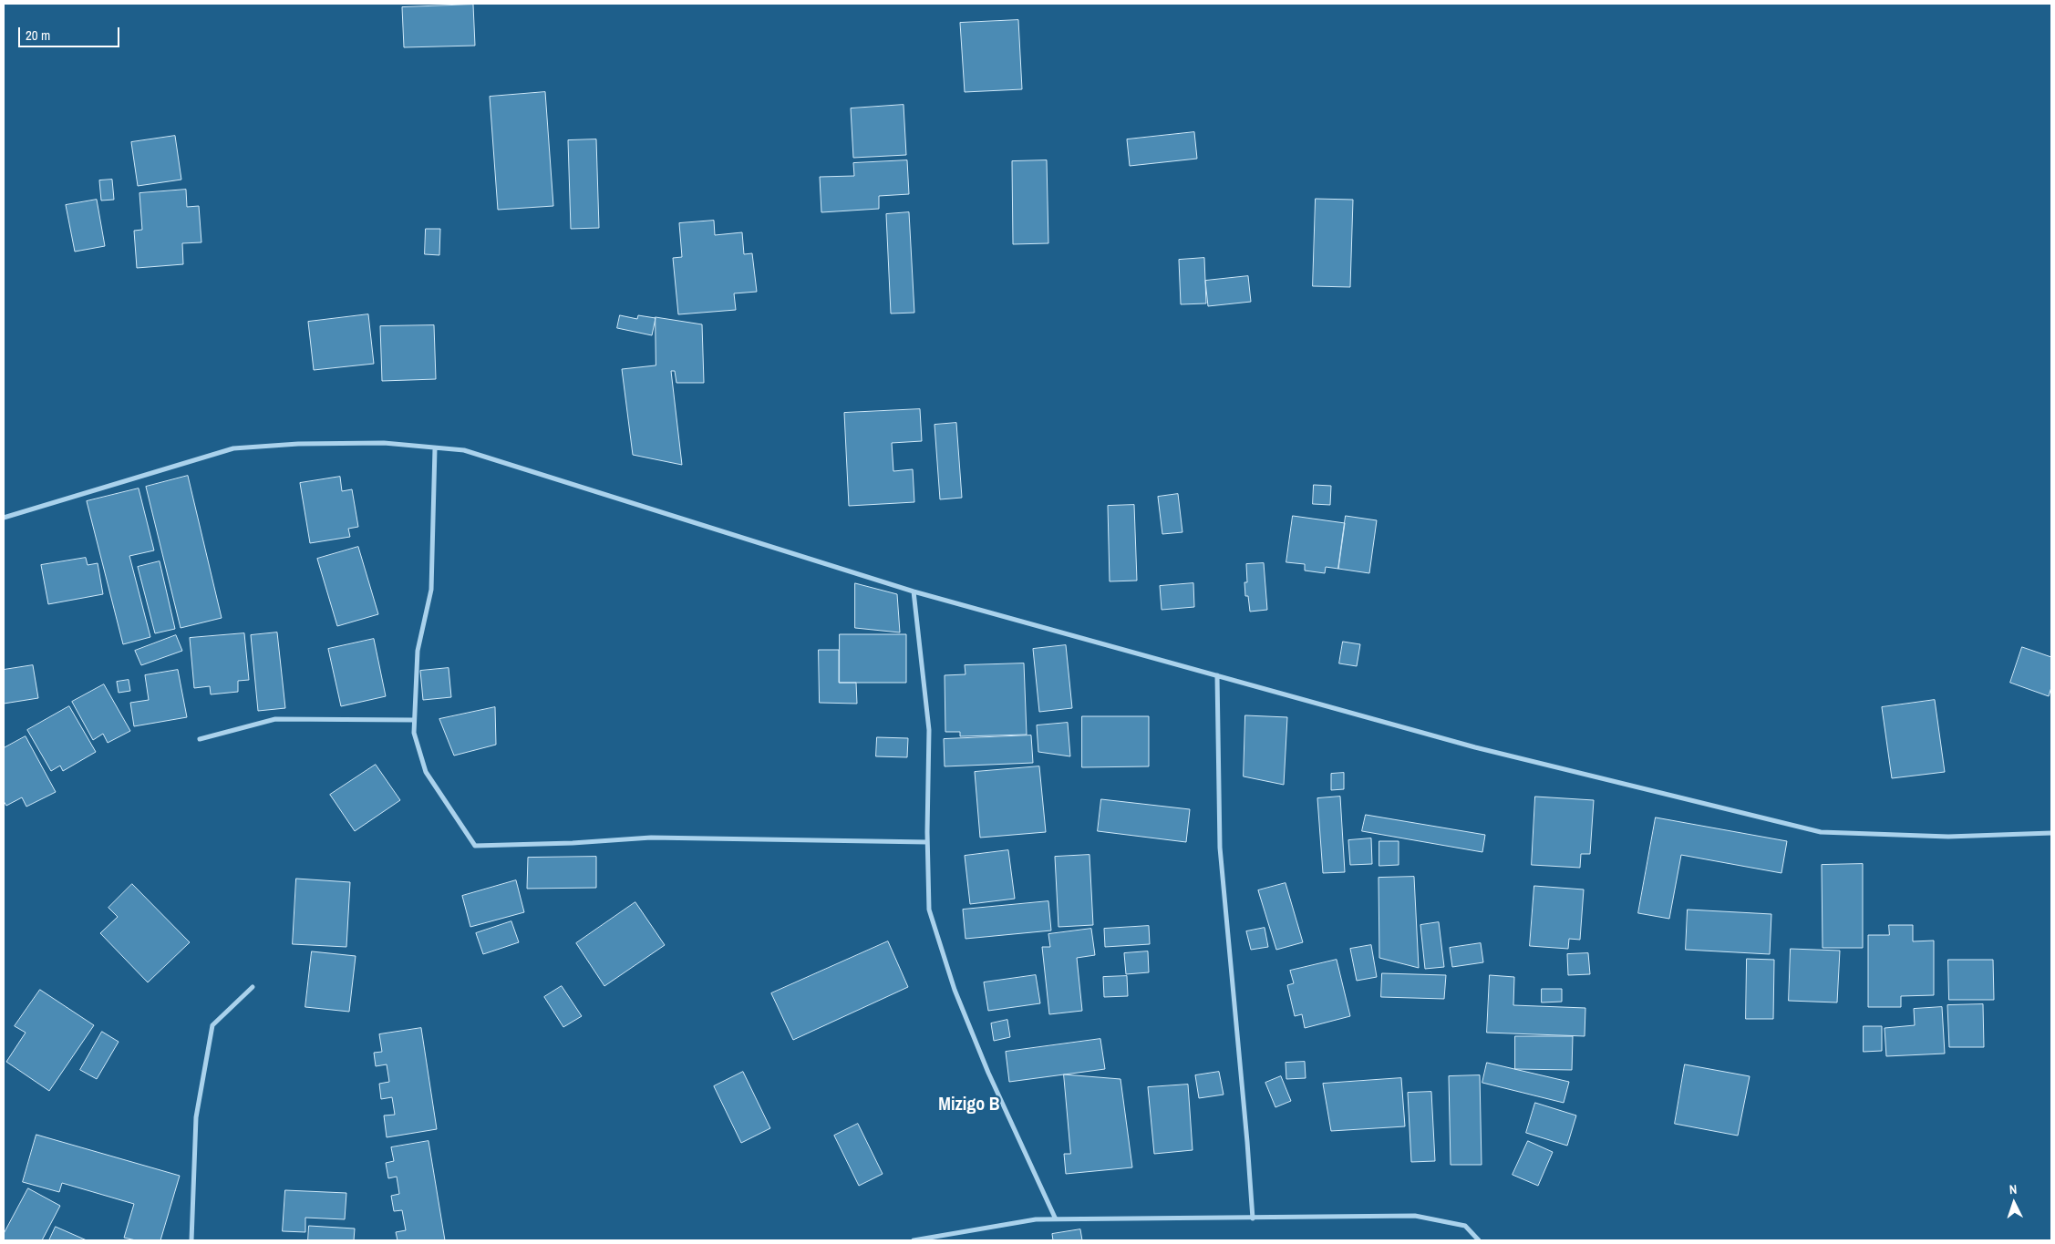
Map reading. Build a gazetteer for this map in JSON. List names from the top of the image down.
{
  "districts": ["Mizigo B"],
  "scale_bar": "20 m",
  "north": "top"
}
